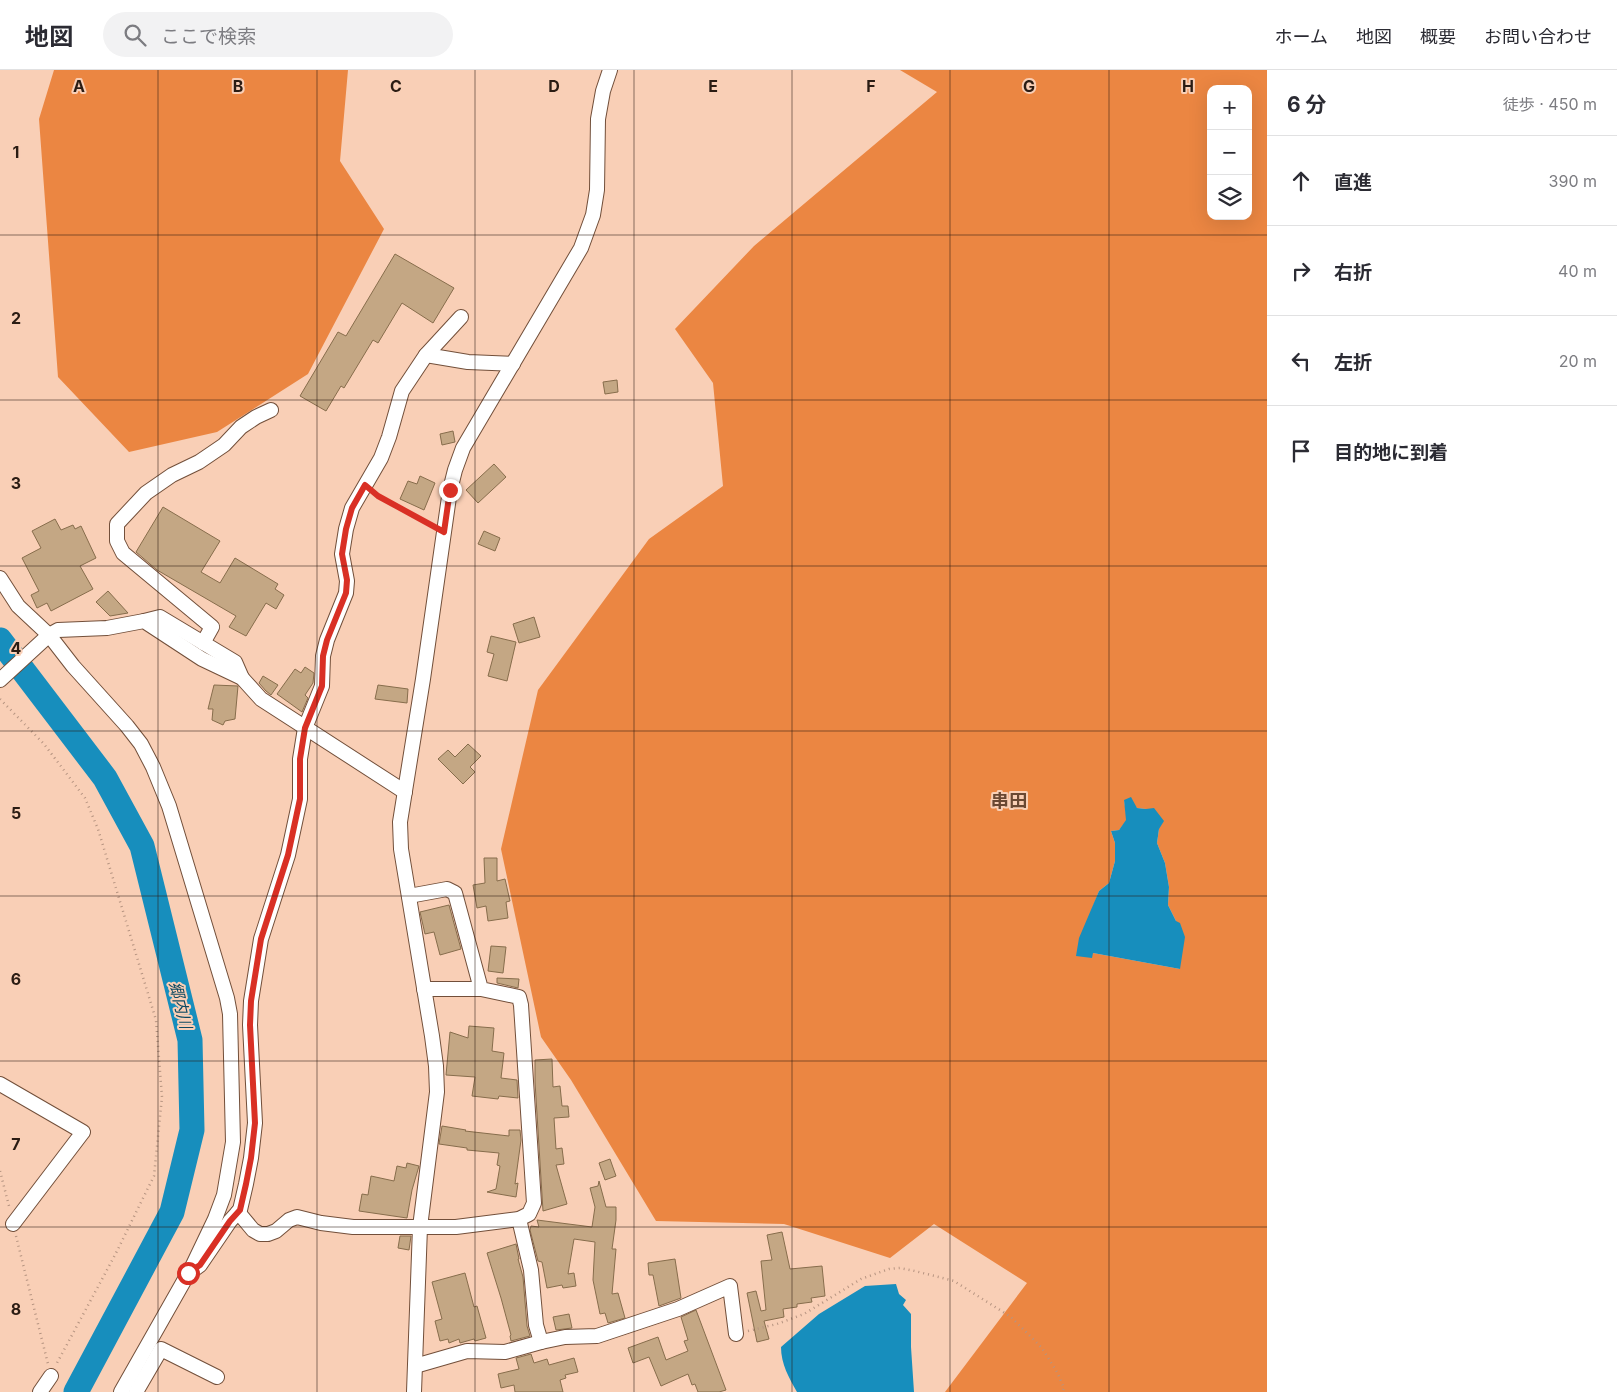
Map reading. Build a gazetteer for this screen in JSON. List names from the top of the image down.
{
  "districts": ["串田"],
  "water": ["郷内川"],
  "page": {
    "header": "地図",
    "search": "ここで検索",
    "nav": [
      "ホーム",
      "地図",
      "概要",
      "お問い合わせ"
    ],
    "heading": ["6 分", "徒歩 · 450 m"],
    "map_buttons": ["+", "−"],
    "list": [
      ["直進", "390 m"],
      ["右折", "40 m"],
      ["左折", "20 m"],
      "目的地に到着"
    ]
  },
  "grid": {
    "columns": [
      "A",
      "B",
      "C",
      "D",
      "E",
      "F",
      "G",
      "H"
    ],
    "rows": [
      "1",
      "2",
      "3",
      "4",
      "5",
      "6",
      "7",
      "8"
    ]
  }
}
